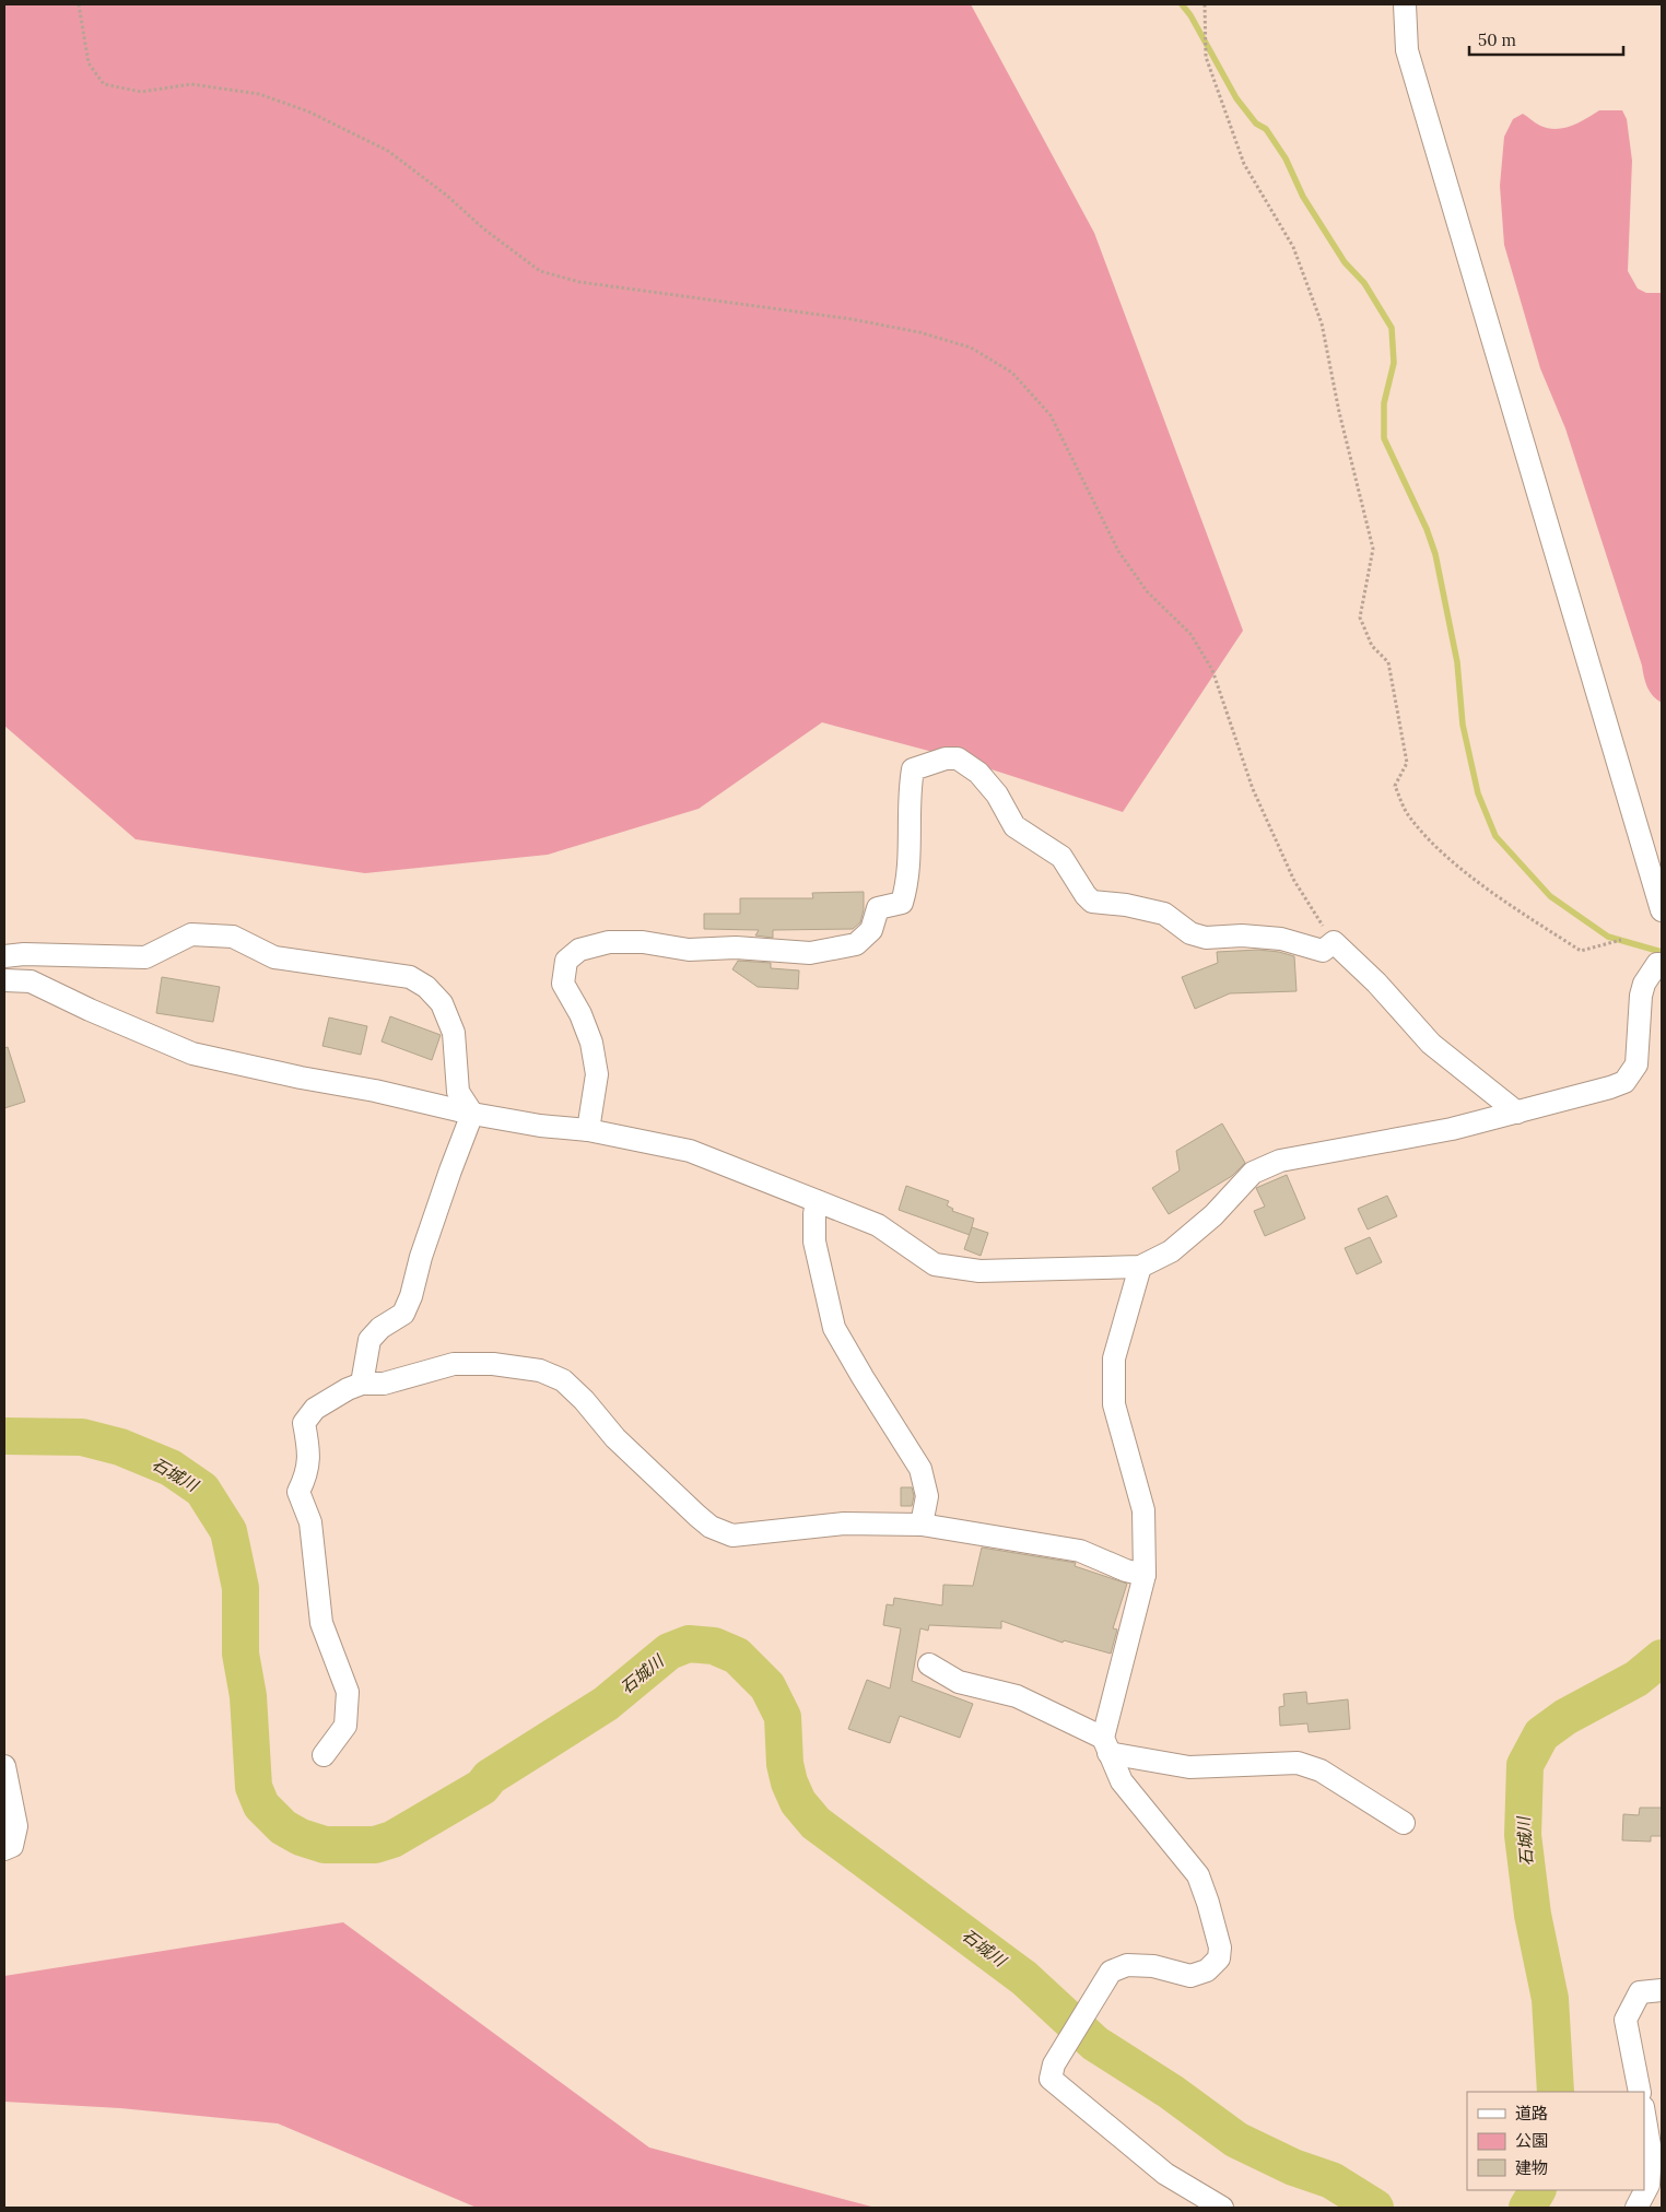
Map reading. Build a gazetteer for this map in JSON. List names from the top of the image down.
{
  "water": ["石城川"],
  "legend": ["道路", "公園", "建物"],
  "scale_bar": "50 m"
}
